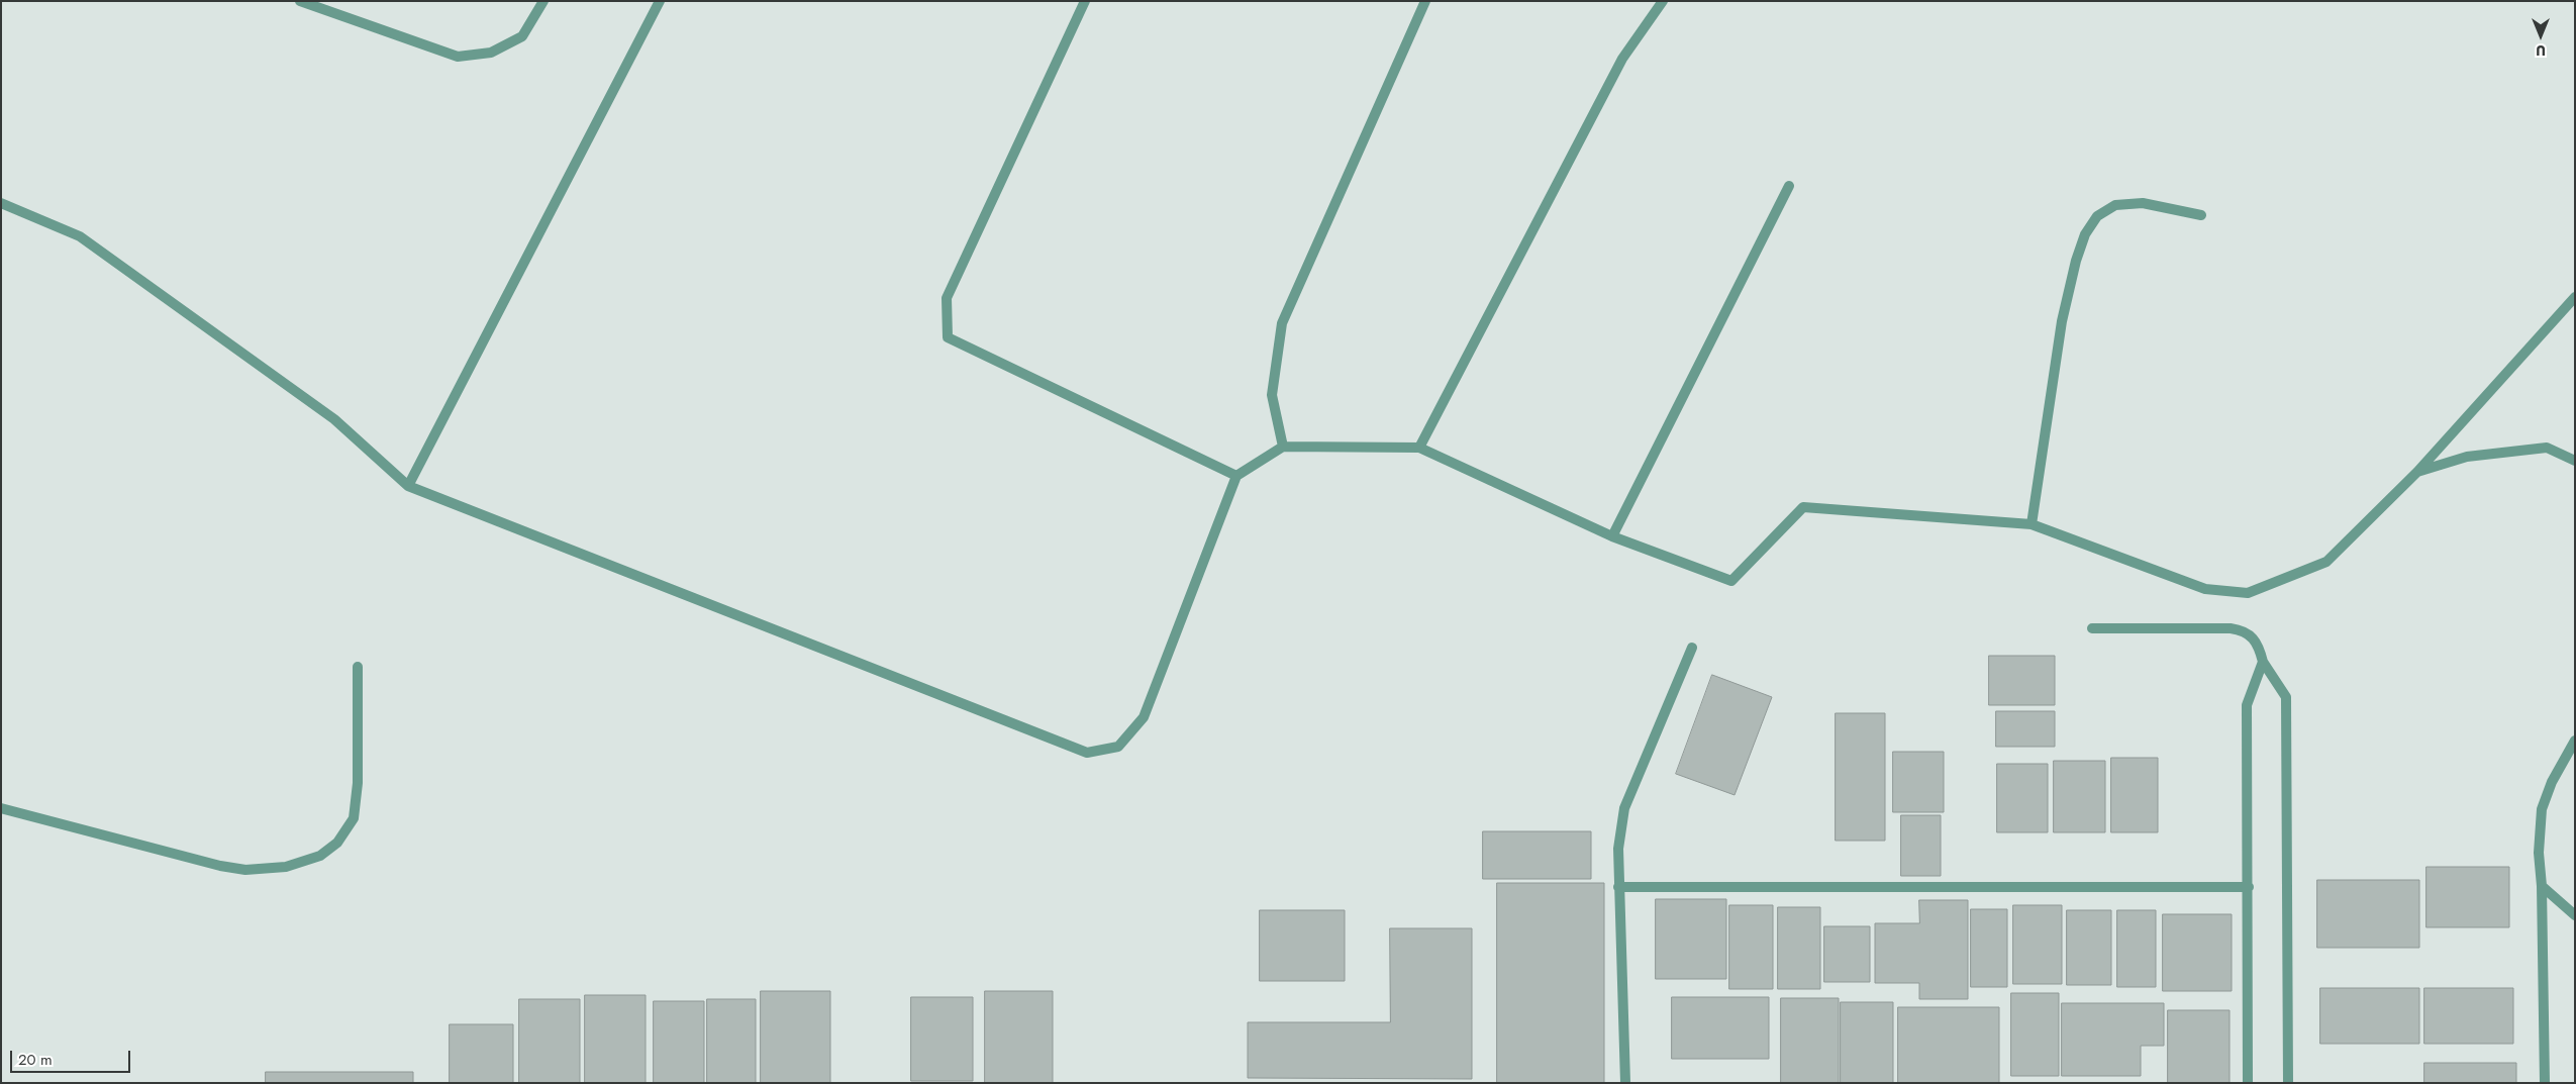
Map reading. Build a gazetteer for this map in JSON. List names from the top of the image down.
{
  "scale_bar": "20 m",
  "north": "bottom"
}
